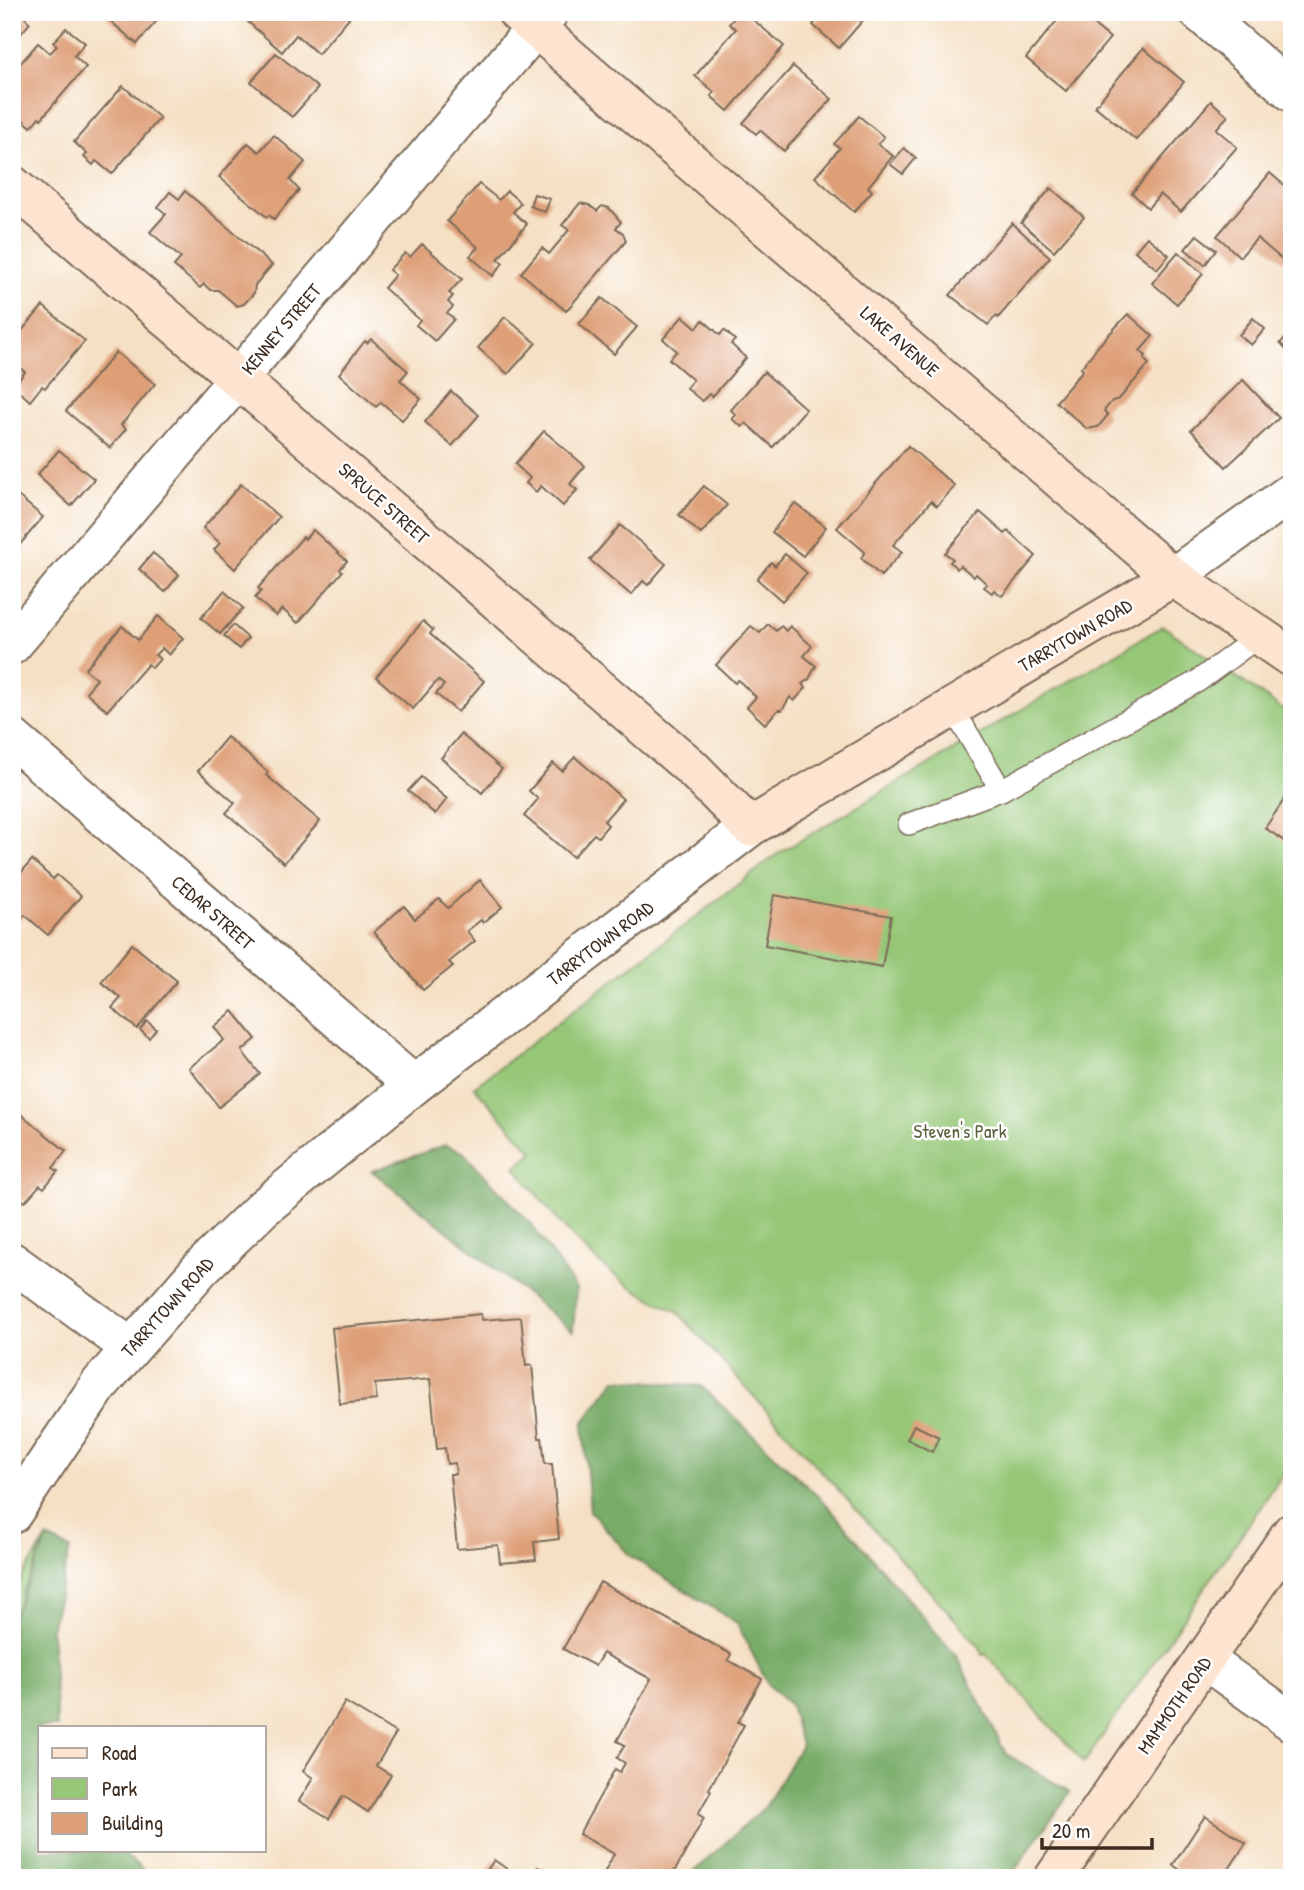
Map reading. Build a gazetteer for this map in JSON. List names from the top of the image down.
{
  "streets": {
    "street": [
      "KENNEY STREET",
      "LAKE AVENUE",
      "SPRUCE STREET",
      "TARRYTOWN ROAD",
      "CEDAR STREET",
      "MAMMOTH ROAD"
    ]
  },
  "crossings": [
    ["KENNEY STREET", "LAKE AVENUE"],
    ["KENNEY STREET", "SPRUCE STREET"],
    ["LAKE AVENUE", "TARRYTOWN ROAD"],
    ["SPRUCE STREET", "TARRYTOWN ROAD"],
    ["TARRYTOWN ROAD", "CEDAR STREET"]
  ],
  "parks": ["Steven's Park"],
  "legend": ["Road", "Park", "Building"],
  "scale_bar": "20 m"
}
